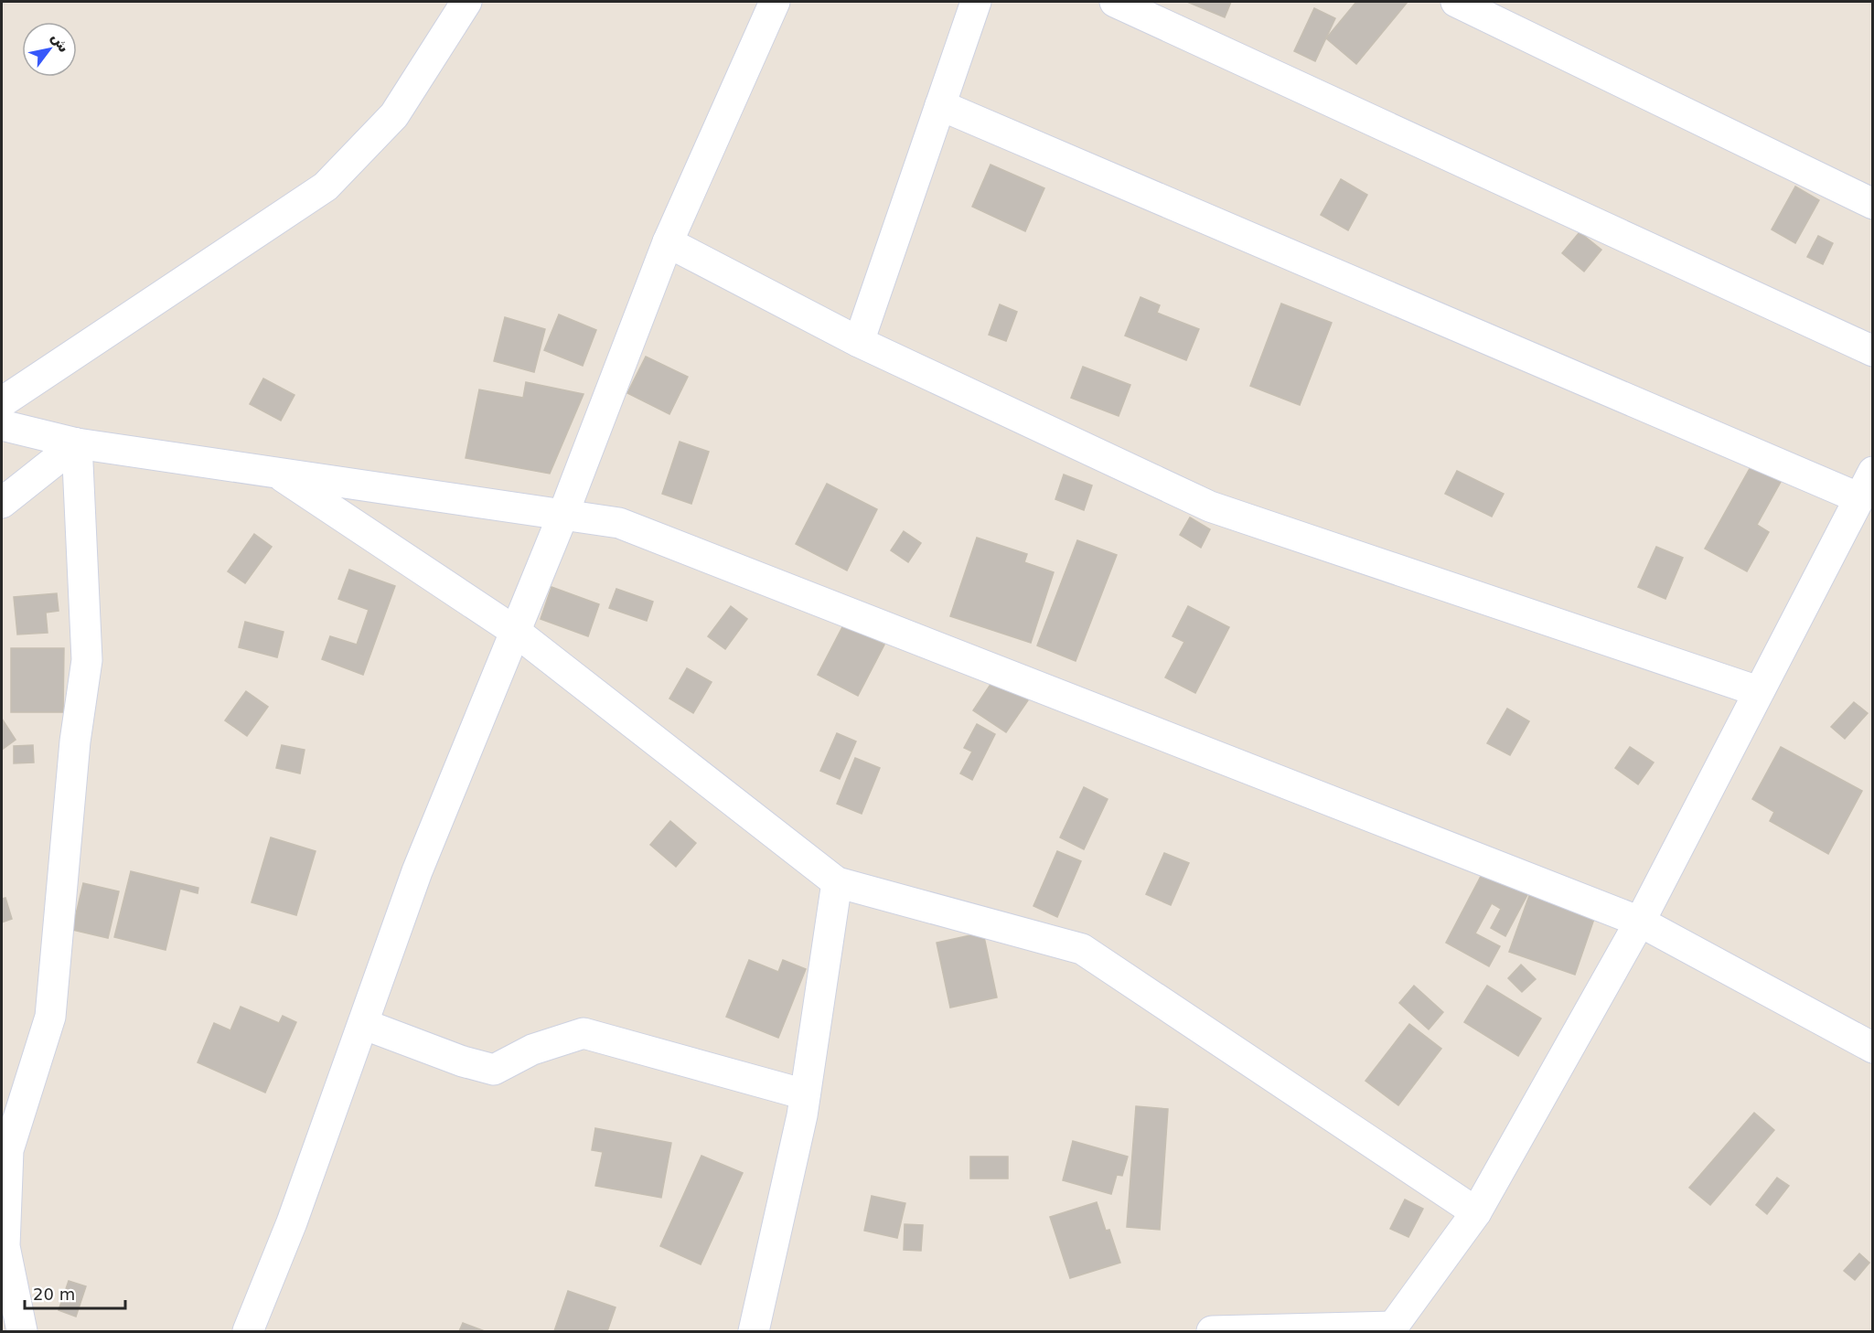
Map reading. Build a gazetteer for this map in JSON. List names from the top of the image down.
{
  "scale_bar": "20 m",
  "north": "top right"
}
